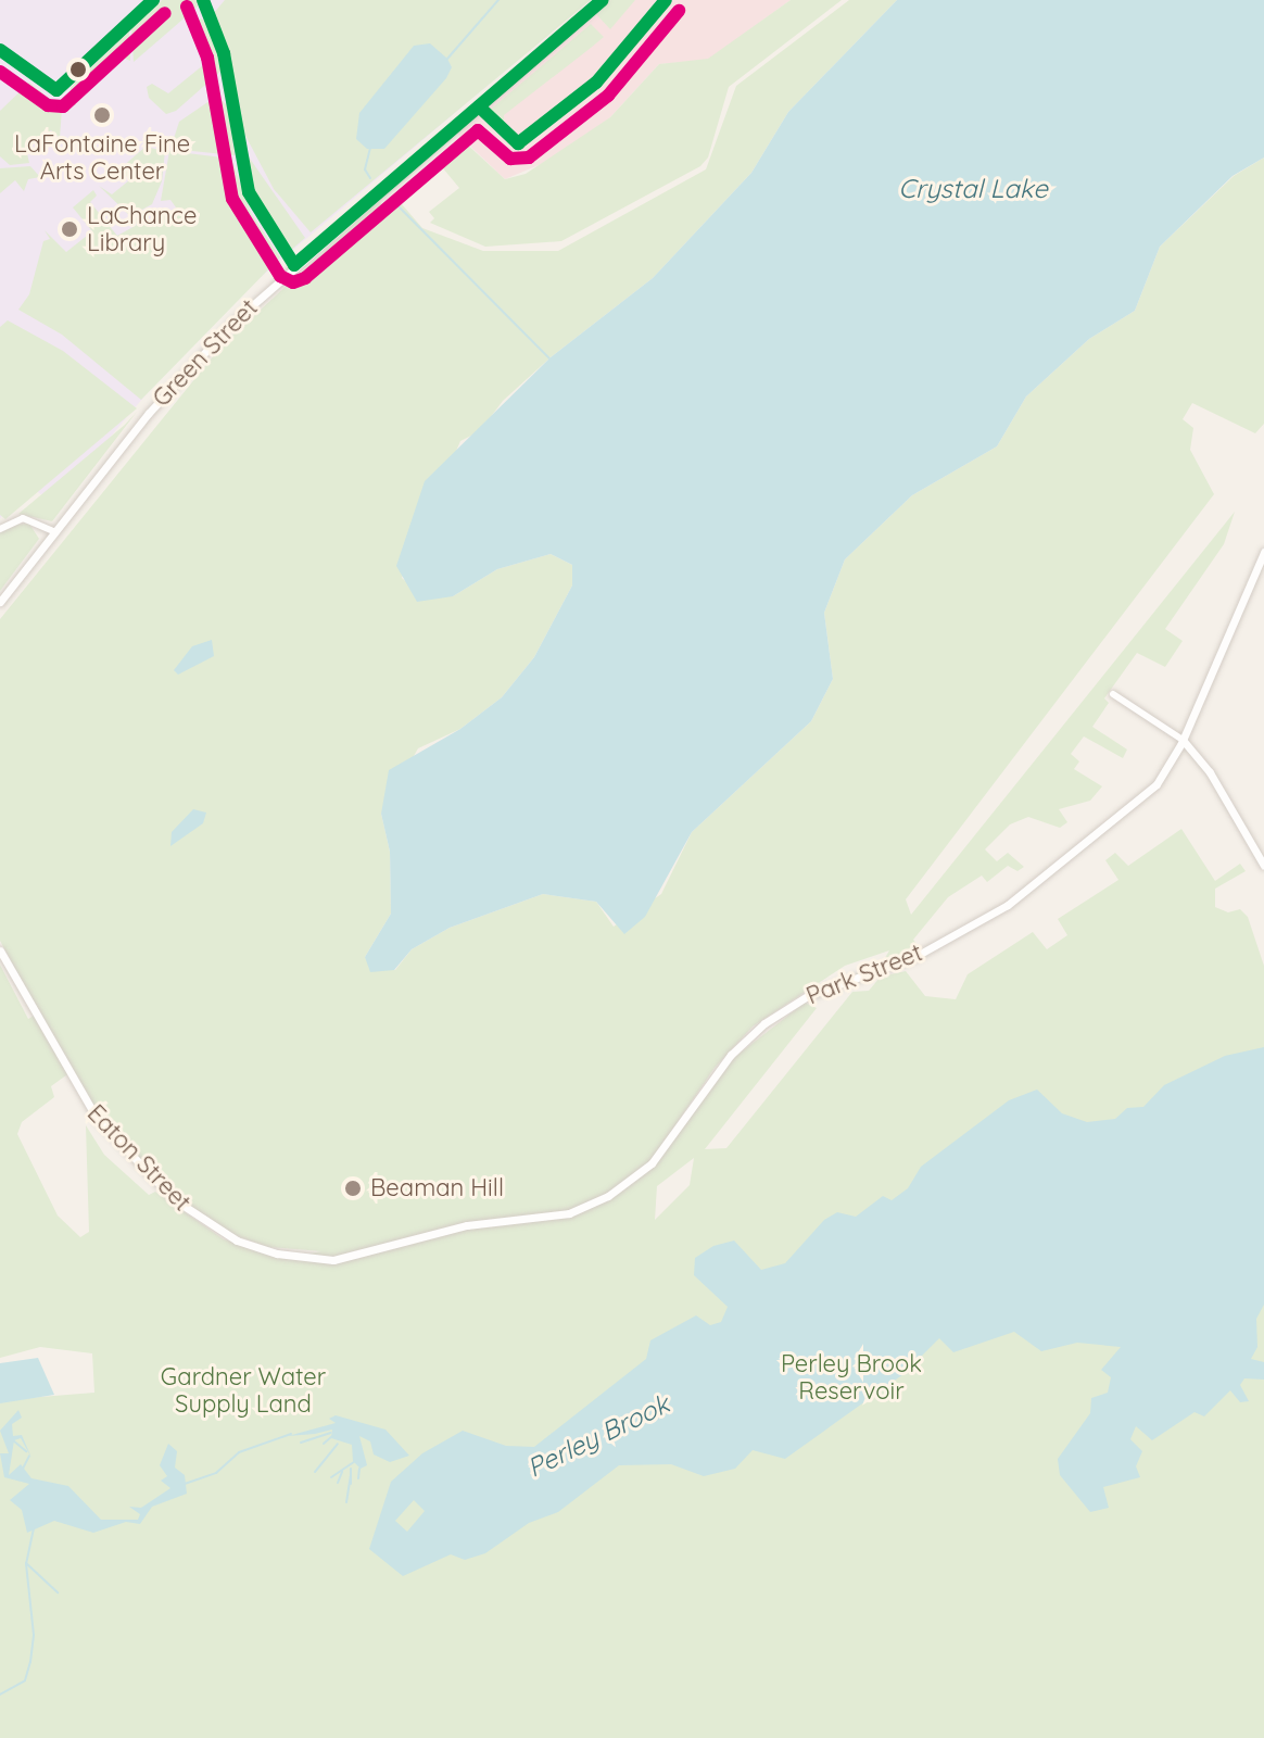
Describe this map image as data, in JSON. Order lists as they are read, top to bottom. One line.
{"streets":{"street":["Green Street","Park Street","Eaton Street"]},"crossings":[["Park Street","Eaton Street"]],"water":["Crystal Lake","Perley Brook"],"parks":["Perley Brook Reservoir","Gardner Water Supply Land"],"places":["LaFontaine Fine Arts Center","LaChance Library","Beaman Hill"]}
